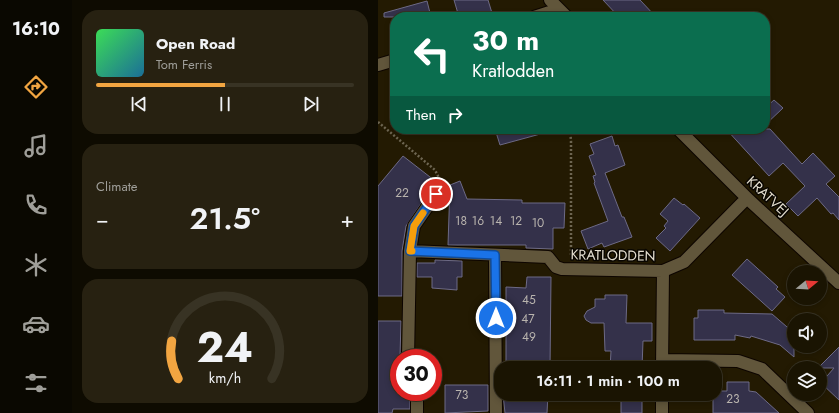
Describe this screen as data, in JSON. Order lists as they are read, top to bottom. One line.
{"streets":{"street":["KRATVEJ","KRATLODDEN"]},"crossings":[["KRATVEJ","KRATLODDEN"]],"house_numbers":["22","18","16","14","12","10","45","47","49","73","23"],"north":"right","page":{"tabs":"16:10","turn":["30 m","Kratlodden"],"song":["Open Road","Tom Ferris"],"then":"Then","tile":"Climate","heat":["−","21.5°","+"],"limit":"30","trip":"16:11 · 1 min · 100 m","gauge":["24","km/h"]}}
